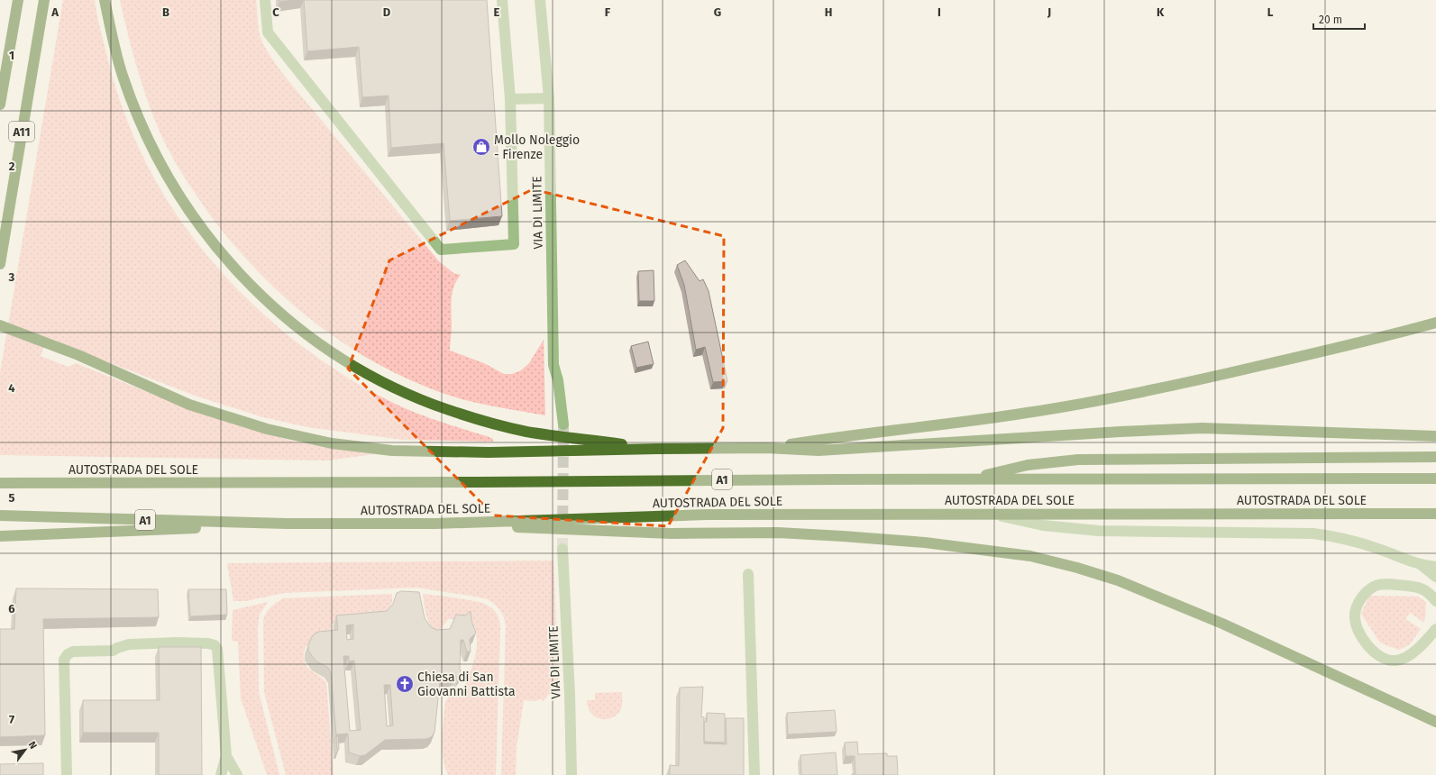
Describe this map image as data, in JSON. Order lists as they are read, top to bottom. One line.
{"streets":{"highway":["A11","AUTOSTRADA DEL SOLE","A1"],"street":["VIA DI LIMITE"]},"places":{"shop":["Mollo Noleggio - Firenze"],"church":["Chiesa di San Giovanni Battista"]},"scale_bar":"20 m","north":"top right","grid":{"columns":["A","B","C","D","E","F","G","H","I","J","K","L"],"rows":["1","2","3","4","5","6","7"]}}
